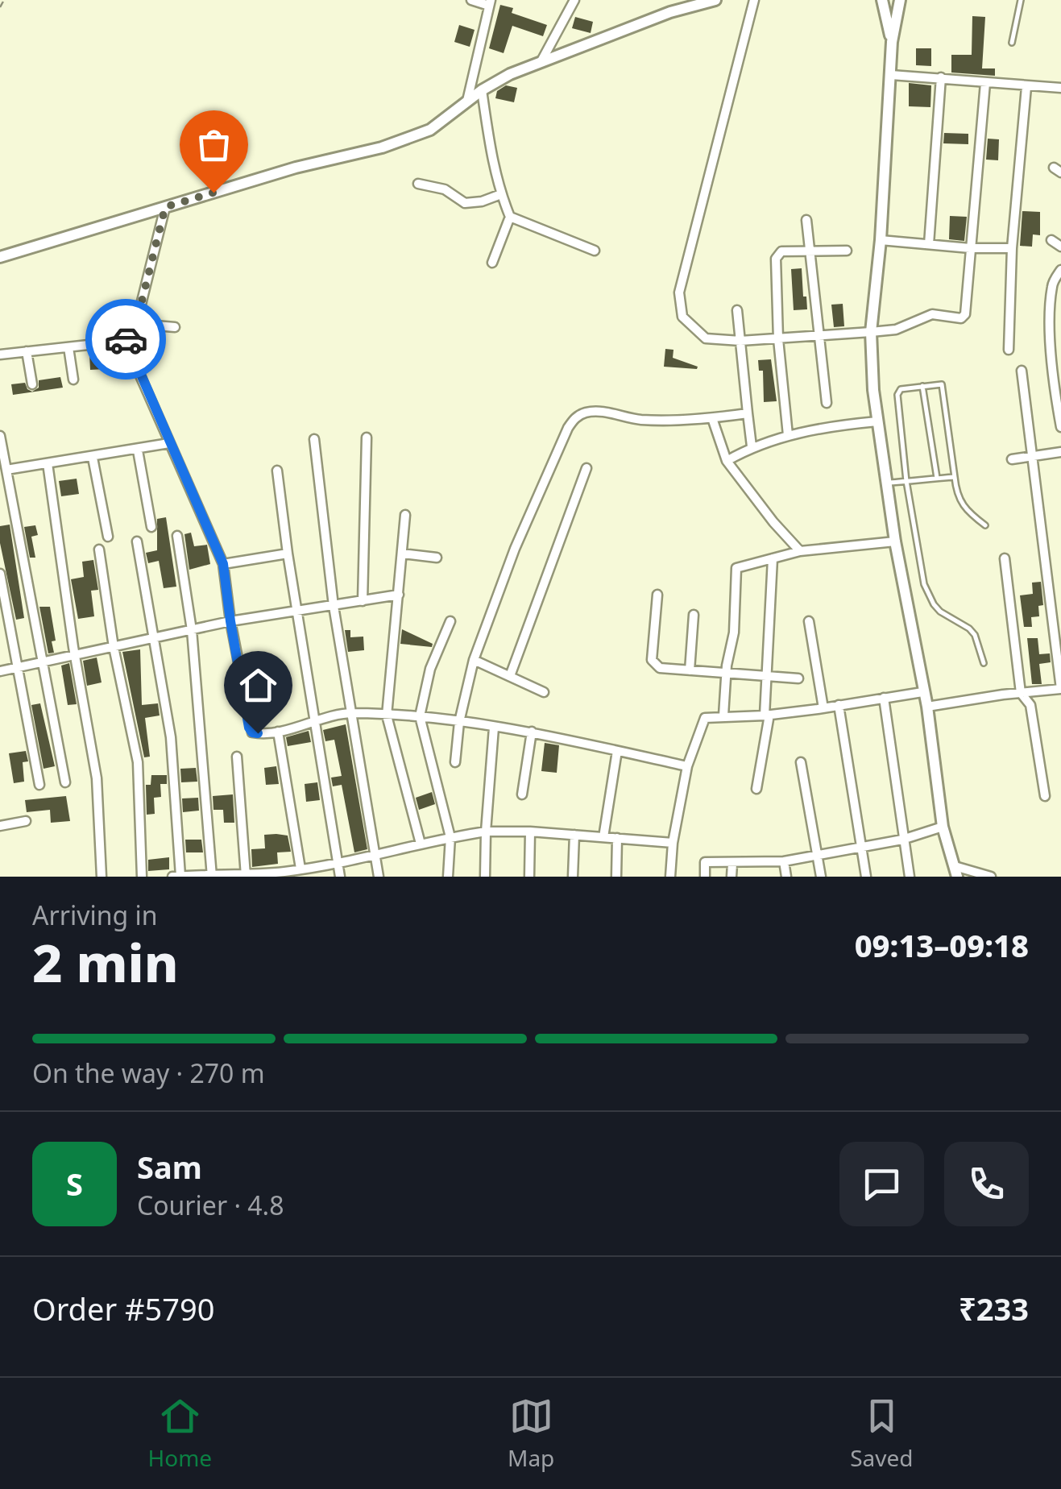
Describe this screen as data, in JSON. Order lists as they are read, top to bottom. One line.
{"page":{"heading":["2 min","Arriving in","09:13–09:18"],"panel":["Sam","Courier · 4.8","Order #5790","₹233"],"bar":"On the way · 270 m","round":"S","tabs":["Home","Map","Saved"]}}
